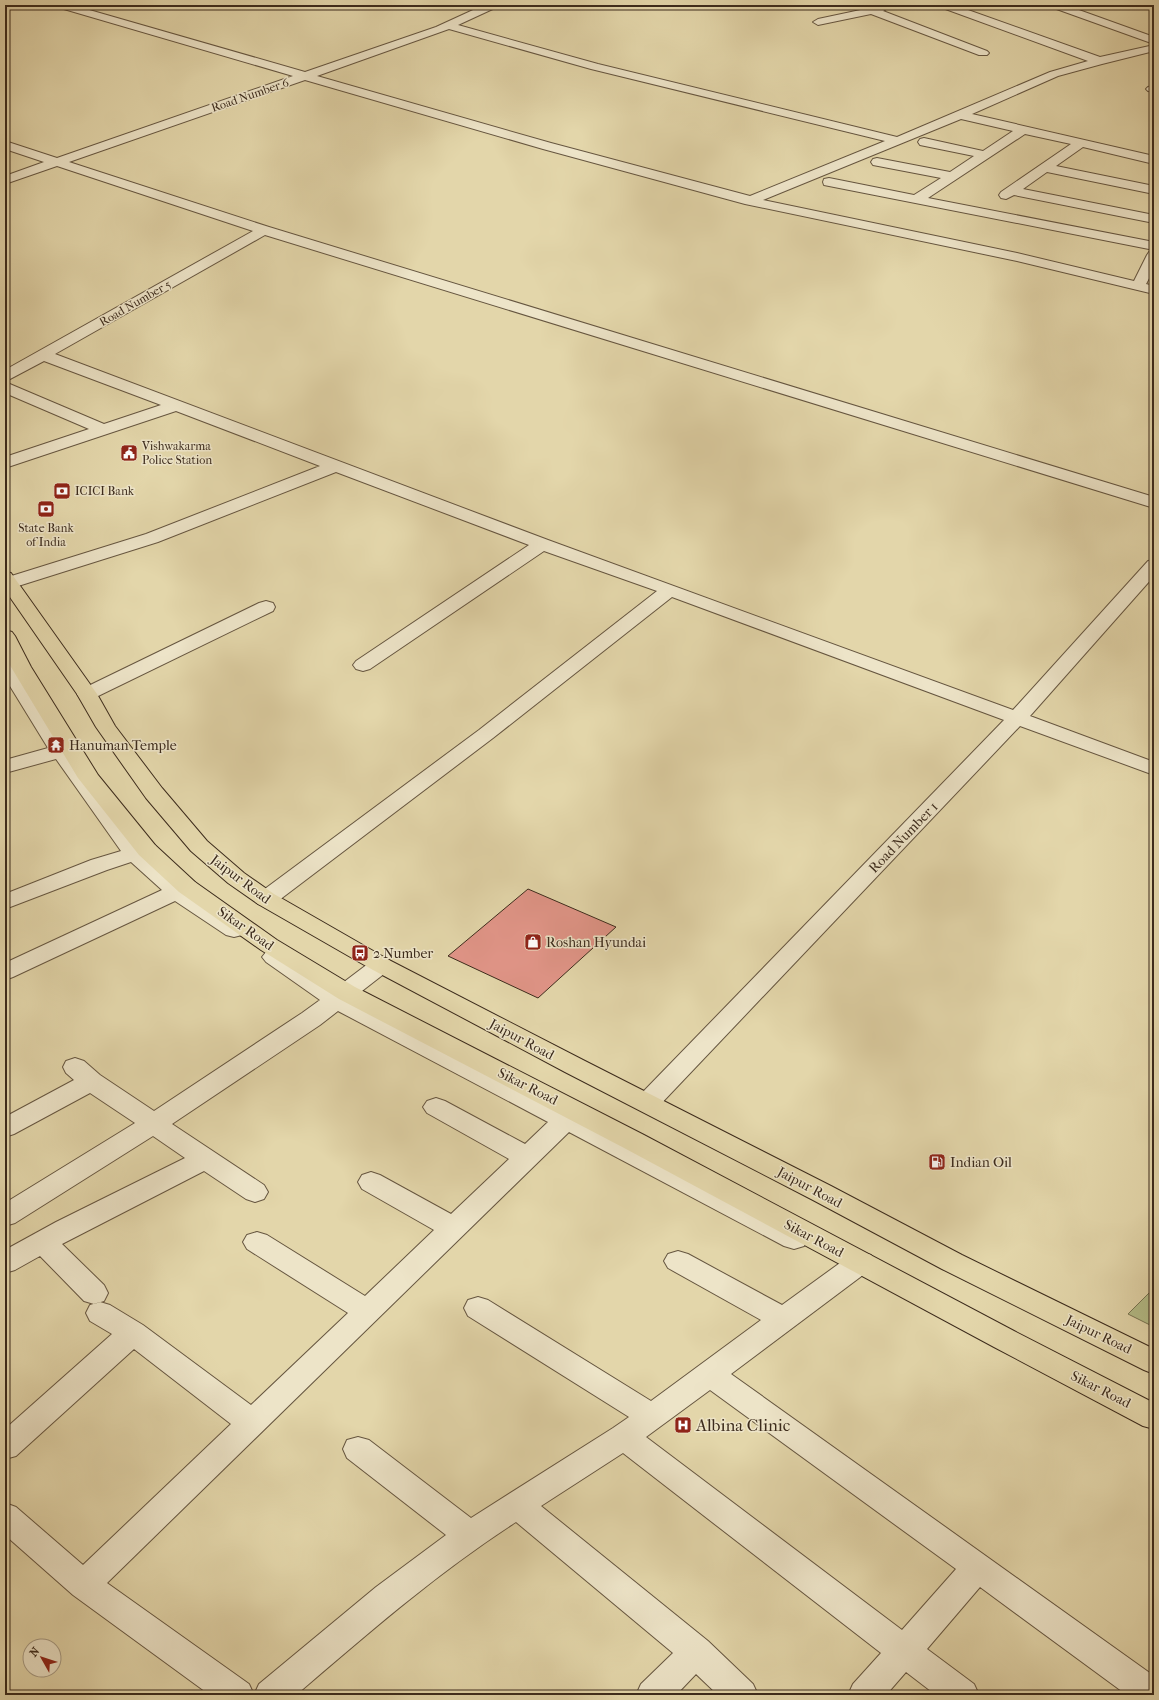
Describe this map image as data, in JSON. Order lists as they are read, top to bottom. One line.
{"streets":{"main road":["Jaipur Road","Sikar Road"],"street":["Road Number 6","Road Number 5","Road Number 1"]},"crossings":[["Road Number 1","Jaipur Road"]],"places":{"public building":["Vishwakarma Police Station"],"bank":["ICICI Bank","State Bank of India"],"temple":["Hanuman Temple"],"shop":["Roshan Hyundai"],"bus stop":["2 Number"],"fuel station":["Indian Oil"],"hospital":["Albina Clinic"]},"north":"top left"}
